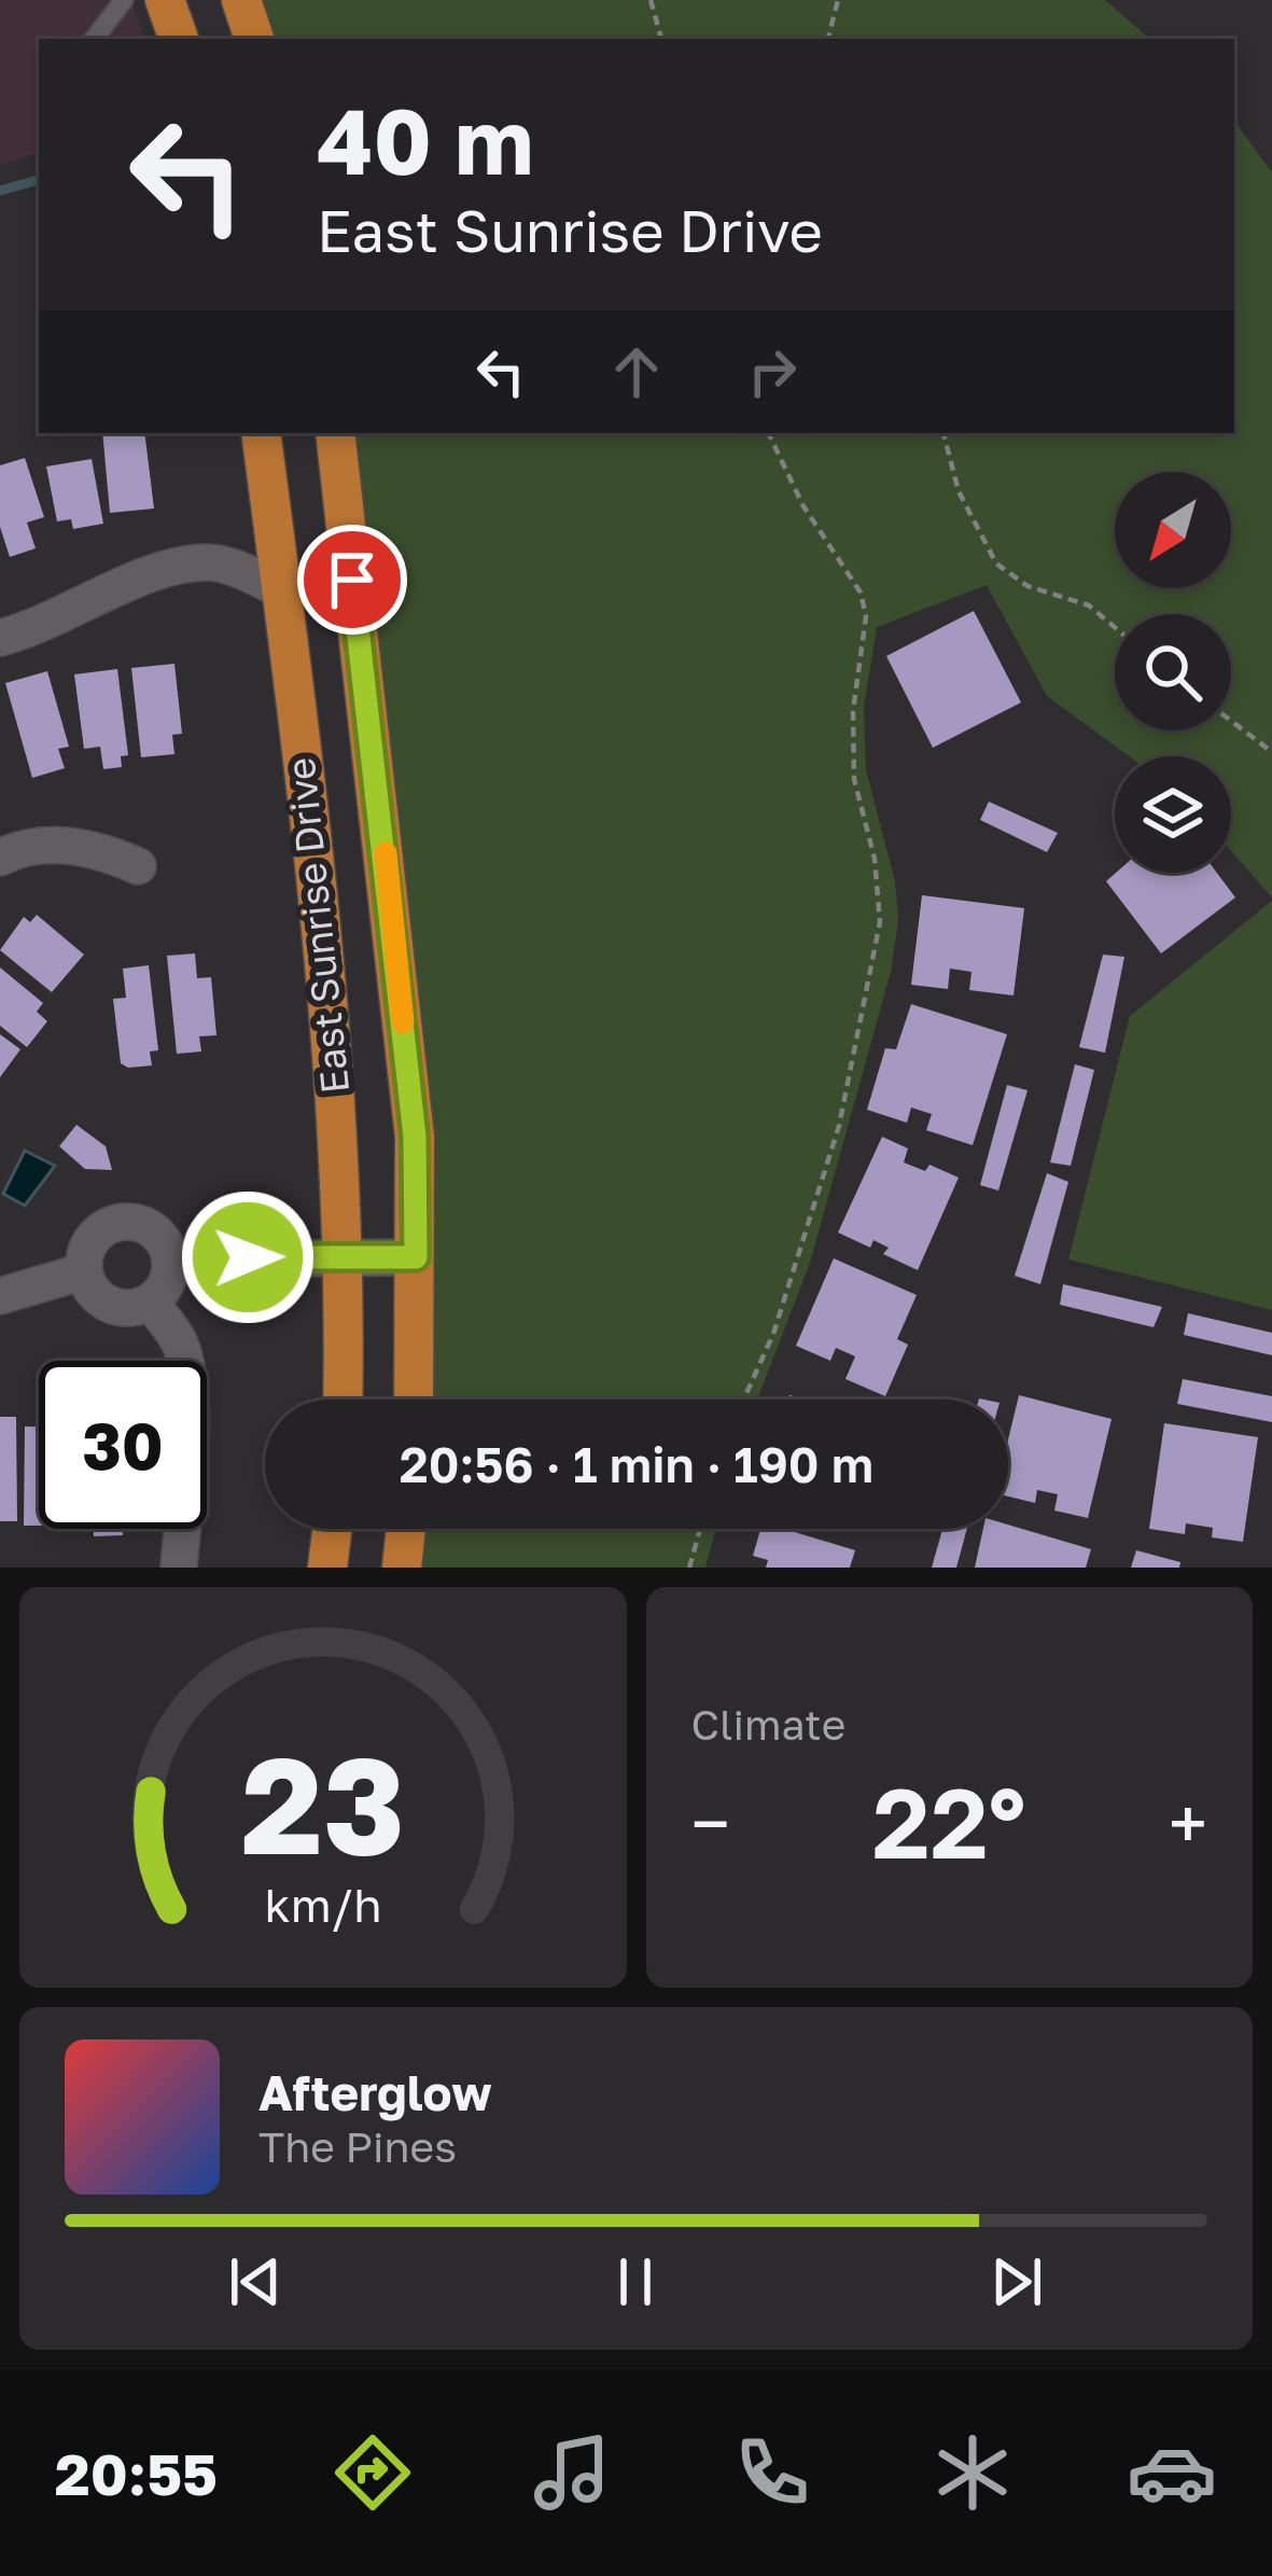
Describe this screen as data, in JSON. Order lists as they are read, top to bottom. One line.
{"streets":{"main road":["East Sunrise Drive"]},"north":"bottom left","page":{"turn":["40 m","East Sunrise Drive"],"limit":"30","trip":"20:56 · 1 min · 190 m","tile":"Climate","heat":["−","22°","+"],"song":["Afterglow","The Pines"],"tabs":"20:55","gauge":["23","km/h"]}}
